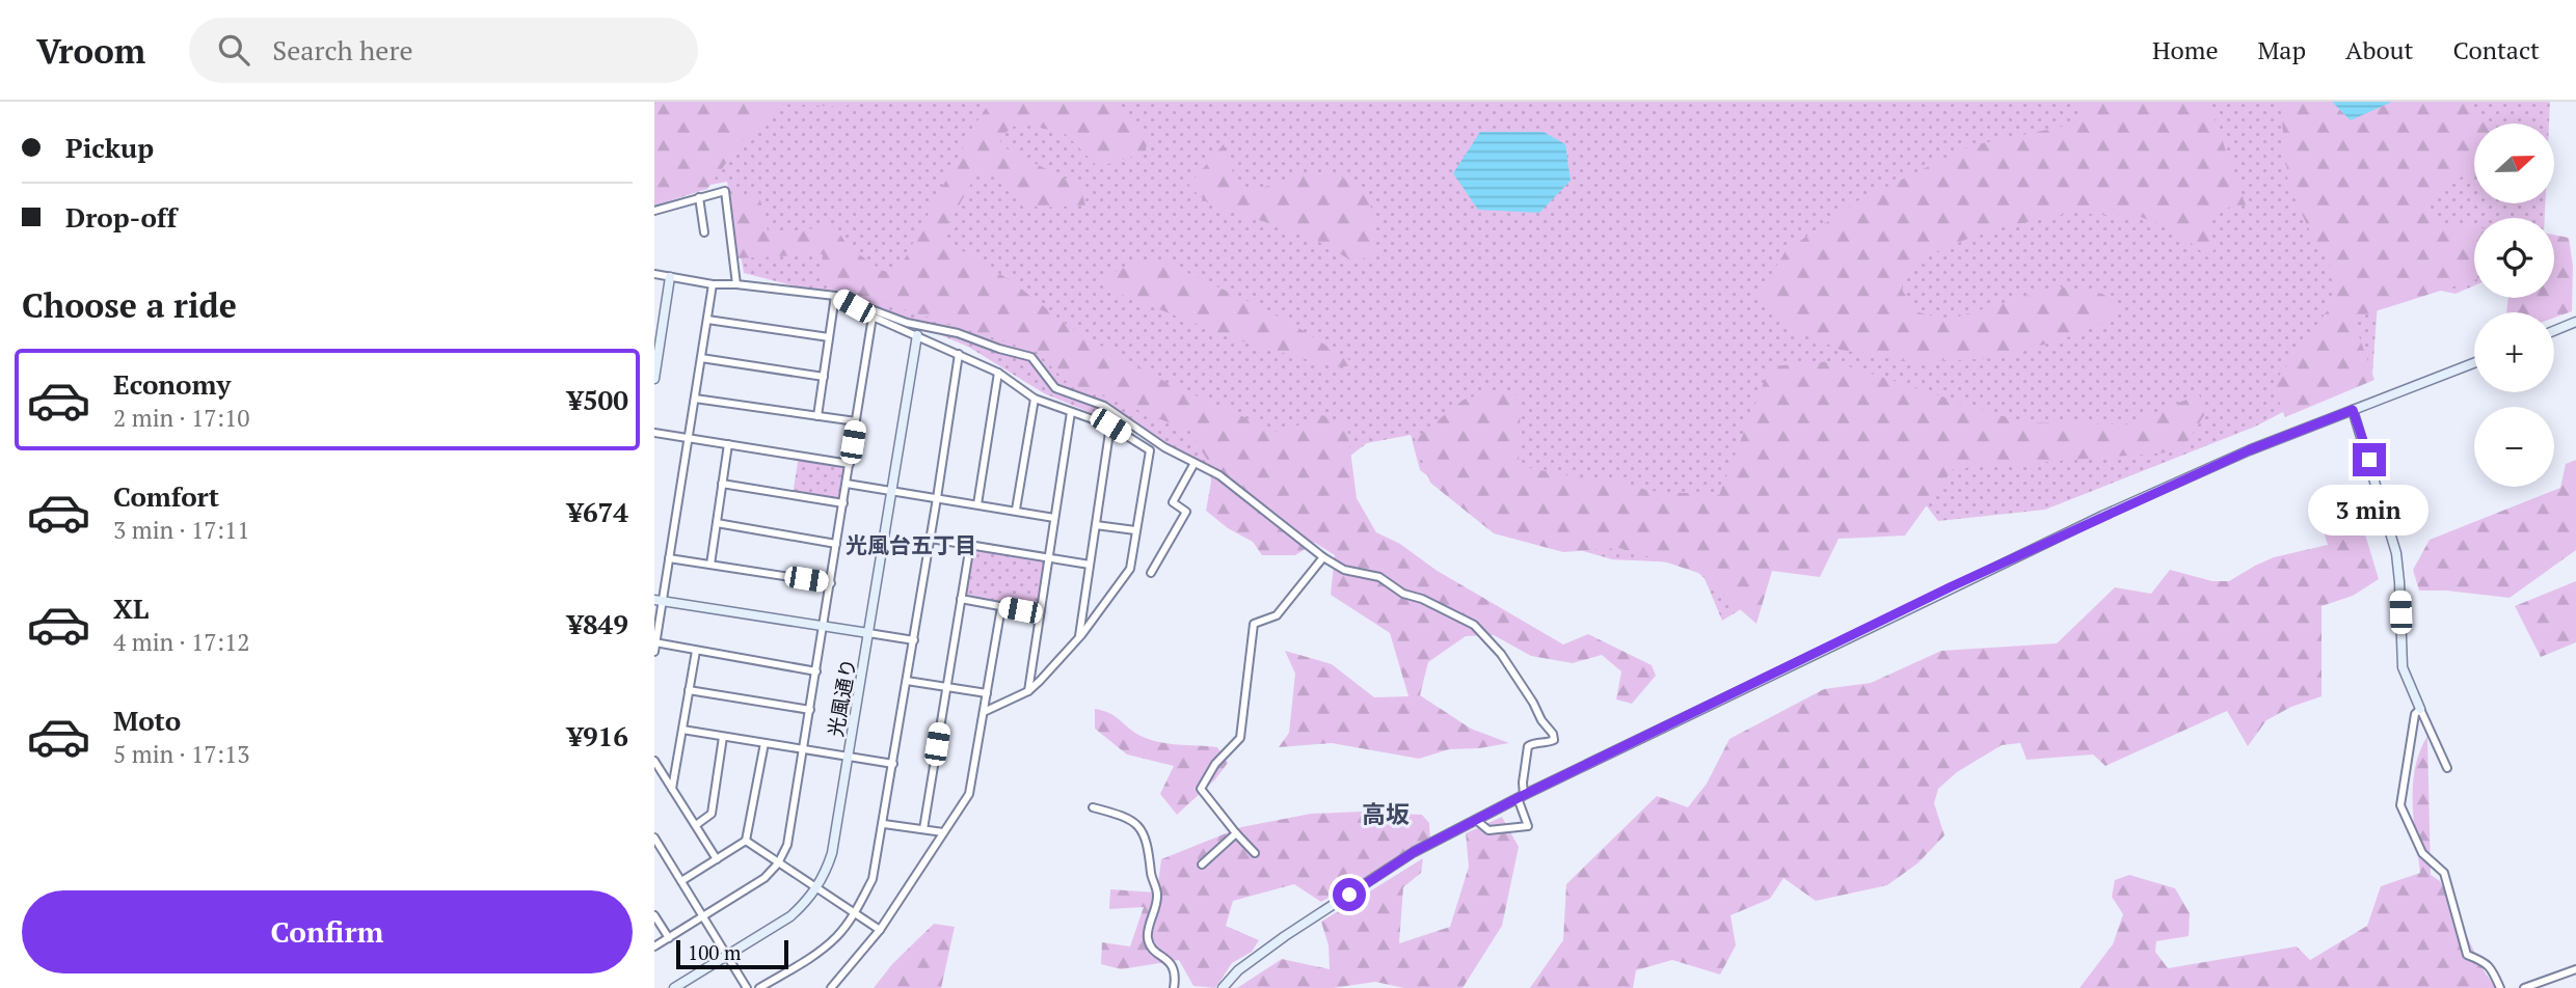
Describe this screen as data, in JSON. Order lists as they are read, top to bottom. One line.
{"streets":{"street":["光風通り"]},"districts":["光風台五丁目","高坂"],"scale_bar":"100 m","north":"right","page":{"header":"Vroom","search":"Search here","nav":["Home","Map","About","Contact"],"banner":["Pickup","Drop-off"],"map_buttons":["+","−"],"heading":"Choose a ride","list":[{"name":"Economy","note":"2 min · 17:10","value":"¥500"},{"name":"Comfort","note":"3 min · 17:11","value":"¥674"},{"name":"XL","note":"4 min · 17:12","value":"¥849"},{"name":"Moto","note":"5 min · 17:13","value":"¥916"}],"bubble":"3 min","buttons":"Confirm","scale":"100 m"}}
